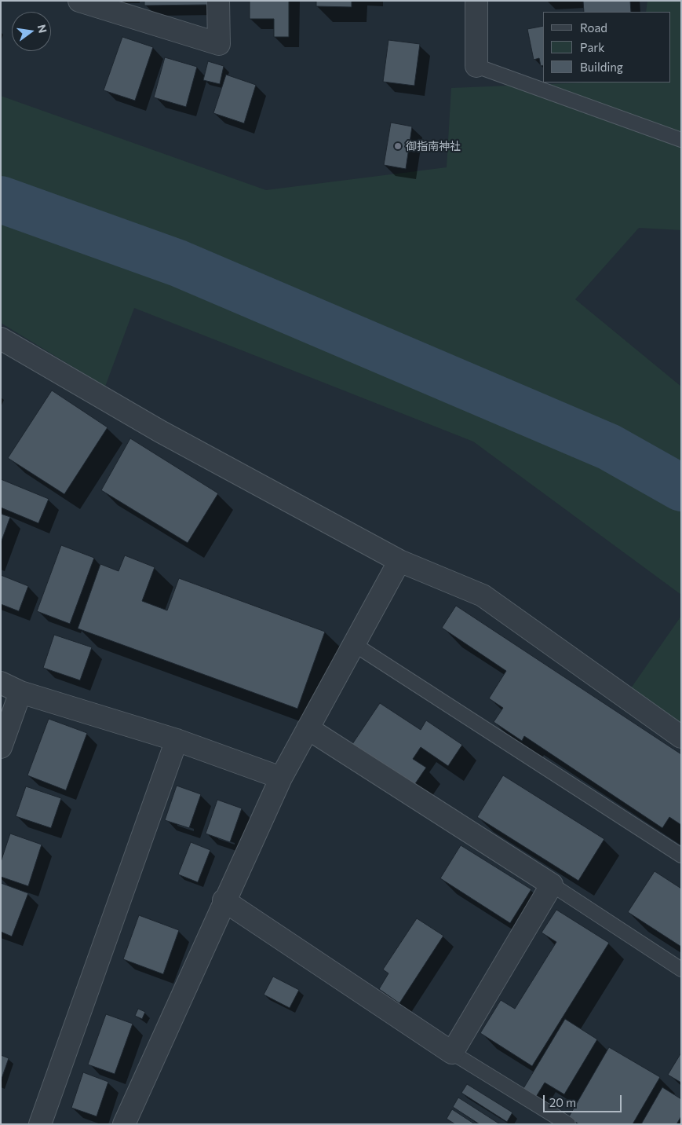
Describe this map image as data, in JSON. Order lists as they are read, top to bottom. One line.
{"places":["御指南神社"],"legend":["Road","Park","Building"],"scale_bar":"20 m","north":"right"}
